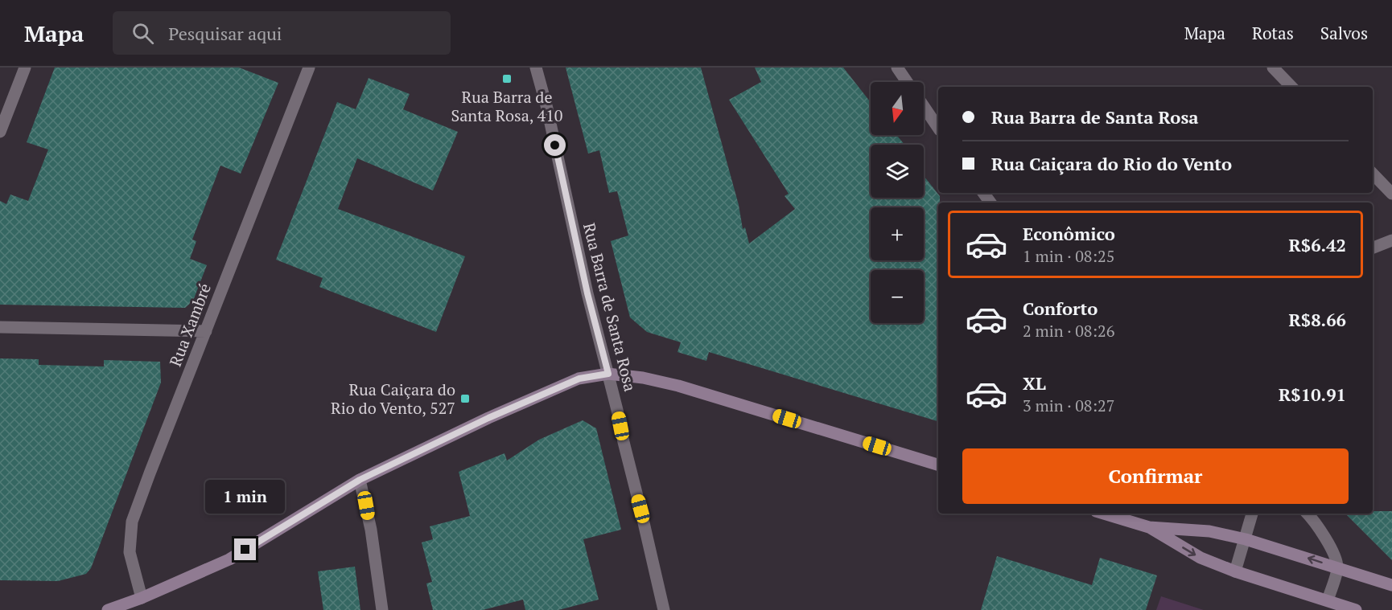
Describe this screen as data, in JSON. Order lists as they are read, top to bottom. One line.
{"streets":{"street":["Rua Barra de Santa Rosa","Rua Xambré"]},"places":{"transit":["Rua Barra de Santa Rosa, 410","Rua Caiçara do Rio do Vento, 527"]},"north":"bottom","page":{"header":"Mapa","search":"Pesquisar aqui","nav":["Mapa","Rotas","Salvos"],"map_buttons":["+","−"],"banner":["Rua Barra de Santa Rosa","Rua Caiçara do Rio do Vento"],"list":[{"name":"Econômico","note":"1 min · 08:25","value":"R$6.42"},{"name":"Conforto","note":"2 min · 08:26","value":"R$8.66"},{"name":"XL","note":"3 min · 08:27","value":"R$10.91"}],"buttons":"Confirmar","bubble":"1 min"}}
